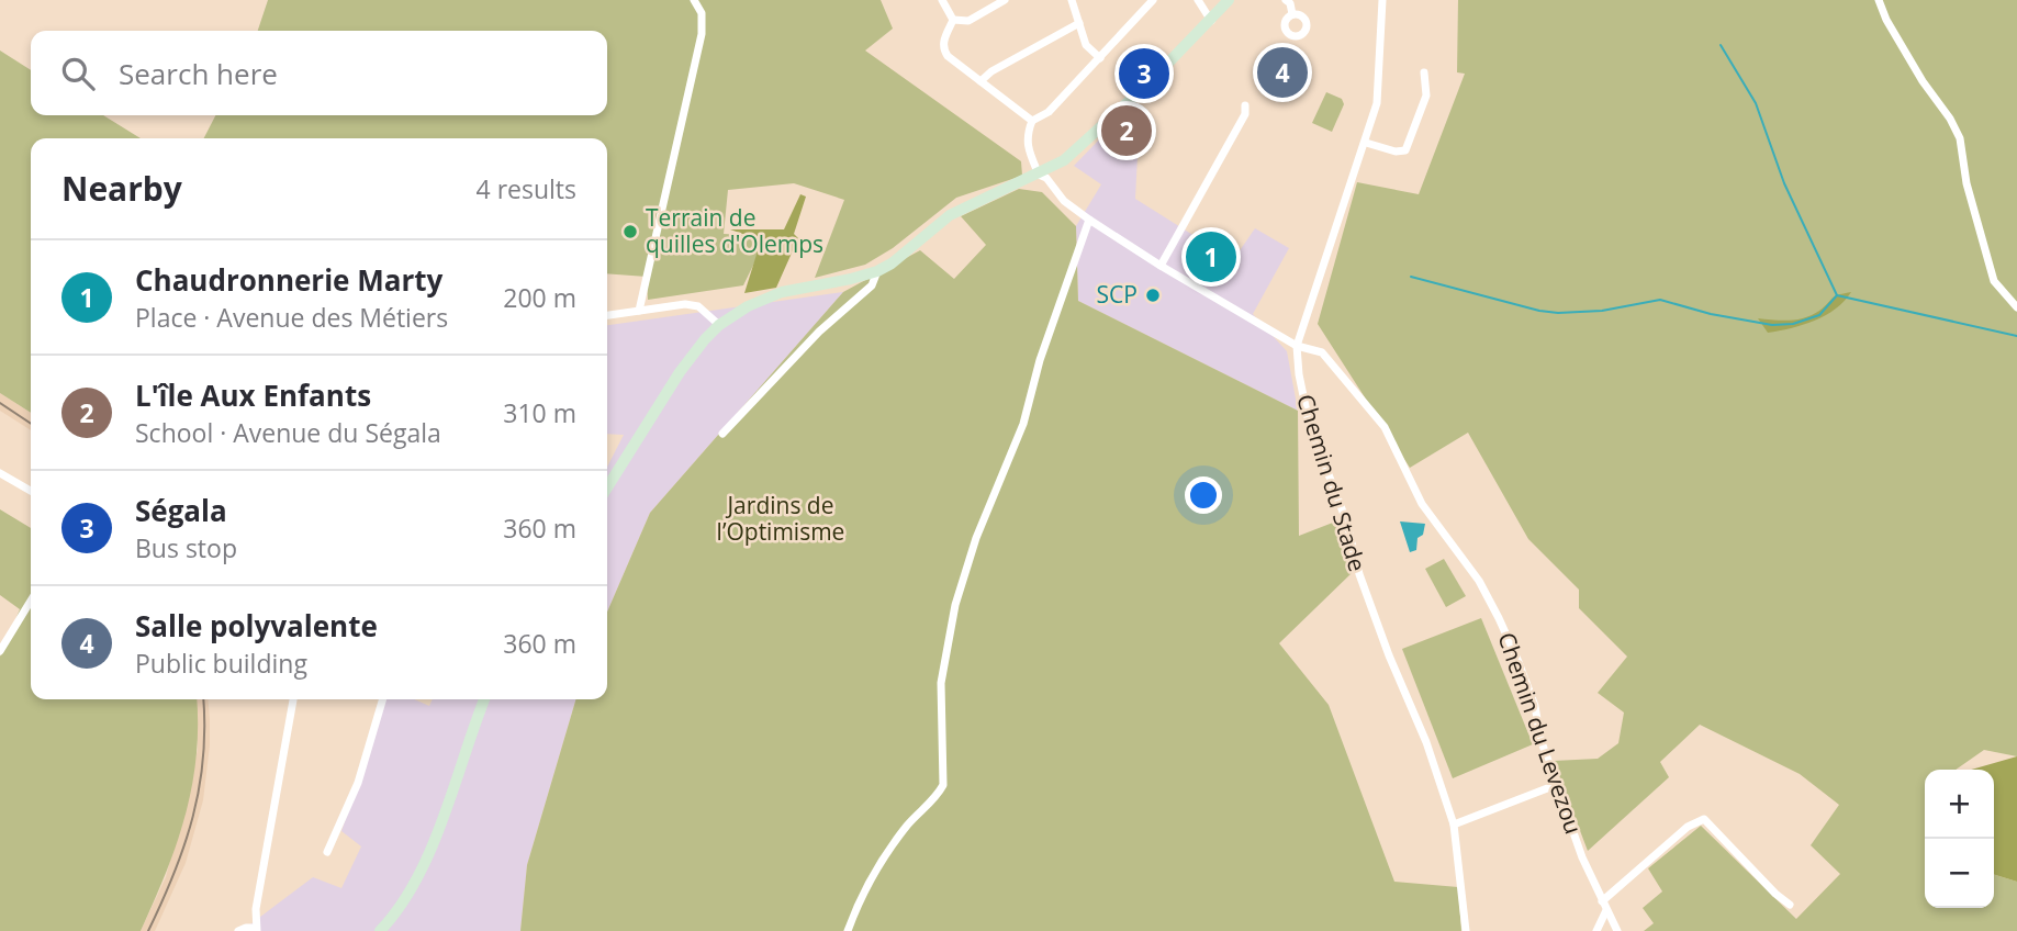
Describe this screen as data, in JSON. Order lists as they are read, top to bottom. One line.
{"streets":{"street":["Chemin du Stade","Chemin du Levezou"]},"crossings":[["Chemin du Stade","Chemin du Levezou"]],"parks":["Jardins de l’Optimisme"],"places":["Terrain de quilles d'Olemps","SCP"],"page":{"search":"Search here","pins":["4","3","2","1"],"heading":["Nearby","4 results"],"list":[{"mark":"1","name":"Chaudronnerie Marty","note":"Place · Avenue des Métiers","value":"200 m"},{"mark":"2","name":"L'île Aux Enfants","note":"School · Avenue du Ségala","value":"310 m"},{"mark":"3","name":"Ségala","note":"Bus stop","value":"360 m"},{"mark":"4","name":"Salle polyvalente","note":"Public building","value":"360 m"}],"map_buttons":["+","−"]}}
